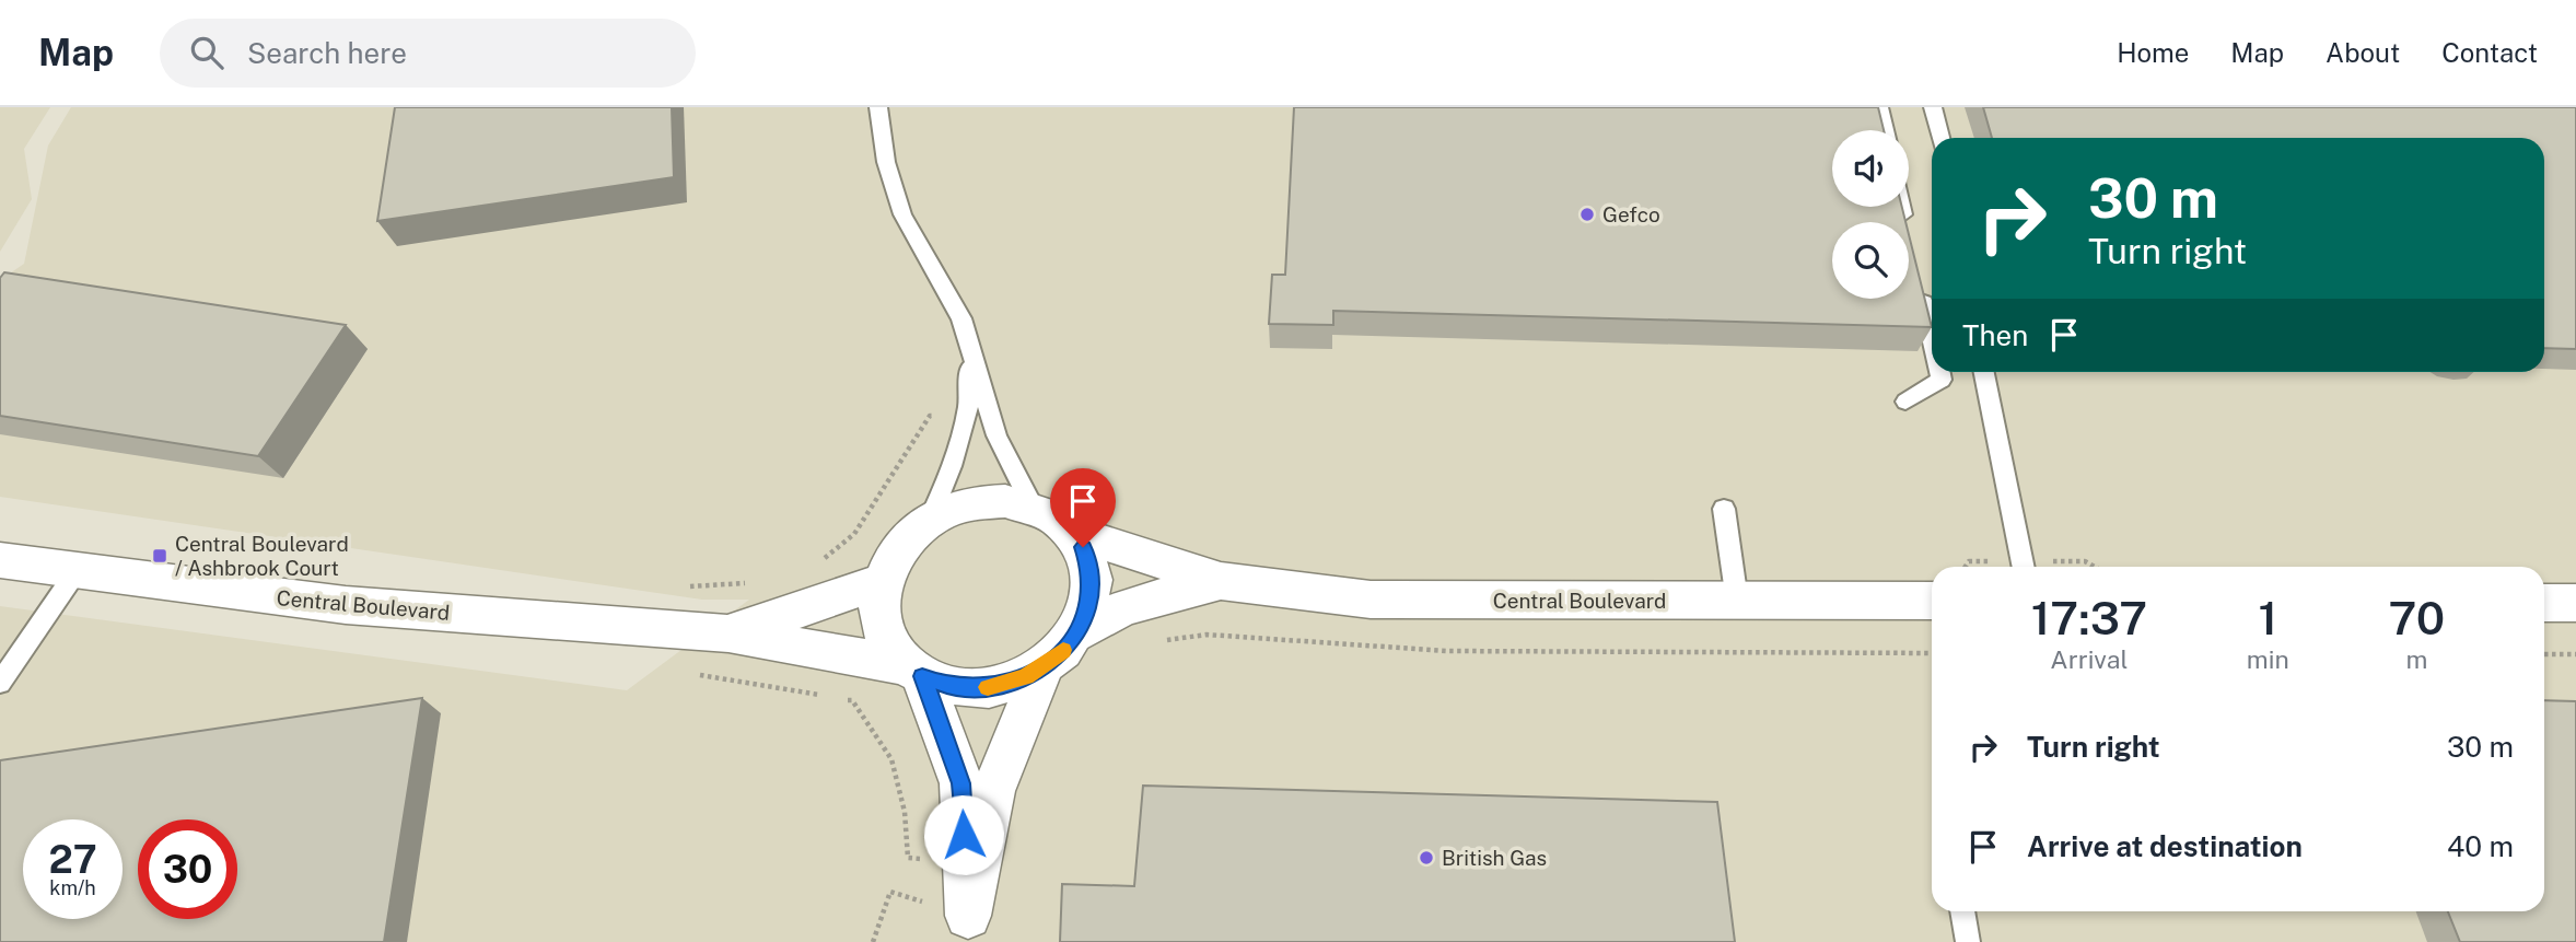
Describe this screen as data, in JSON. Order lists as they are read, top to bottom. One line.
{"streets":{"street":["Central Boulevard"]},"places":{"other":["Gefco","British Gas"],"transit":["Central Boulevard / Ashbrook Court"]},"page":{"header":"Map","search":"Search here","nav":["Home","Map","About","Contact"],"turn":["30 m","Turn right"],"then":"Then","eta":["17:37","Arrival","1","min","70","m"],"list":[{"name":"Turn right","value":"30 m"},{"name":"Arrive at destination","value":"40 m"}],"speed":"27 km/h","limit":"30"}}
